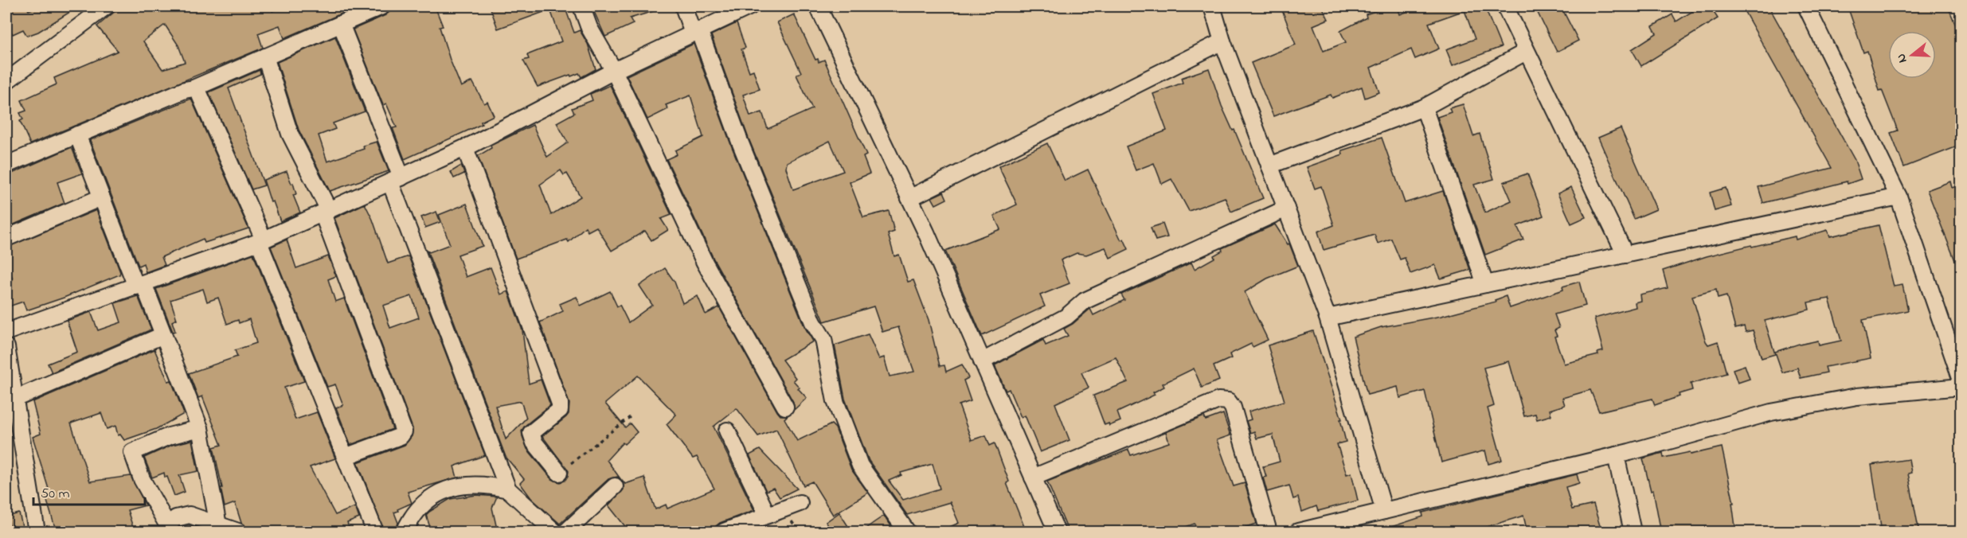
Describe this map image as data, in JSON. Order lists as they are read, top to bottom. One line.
{"scale_bar":"50 m","north":"left"}
